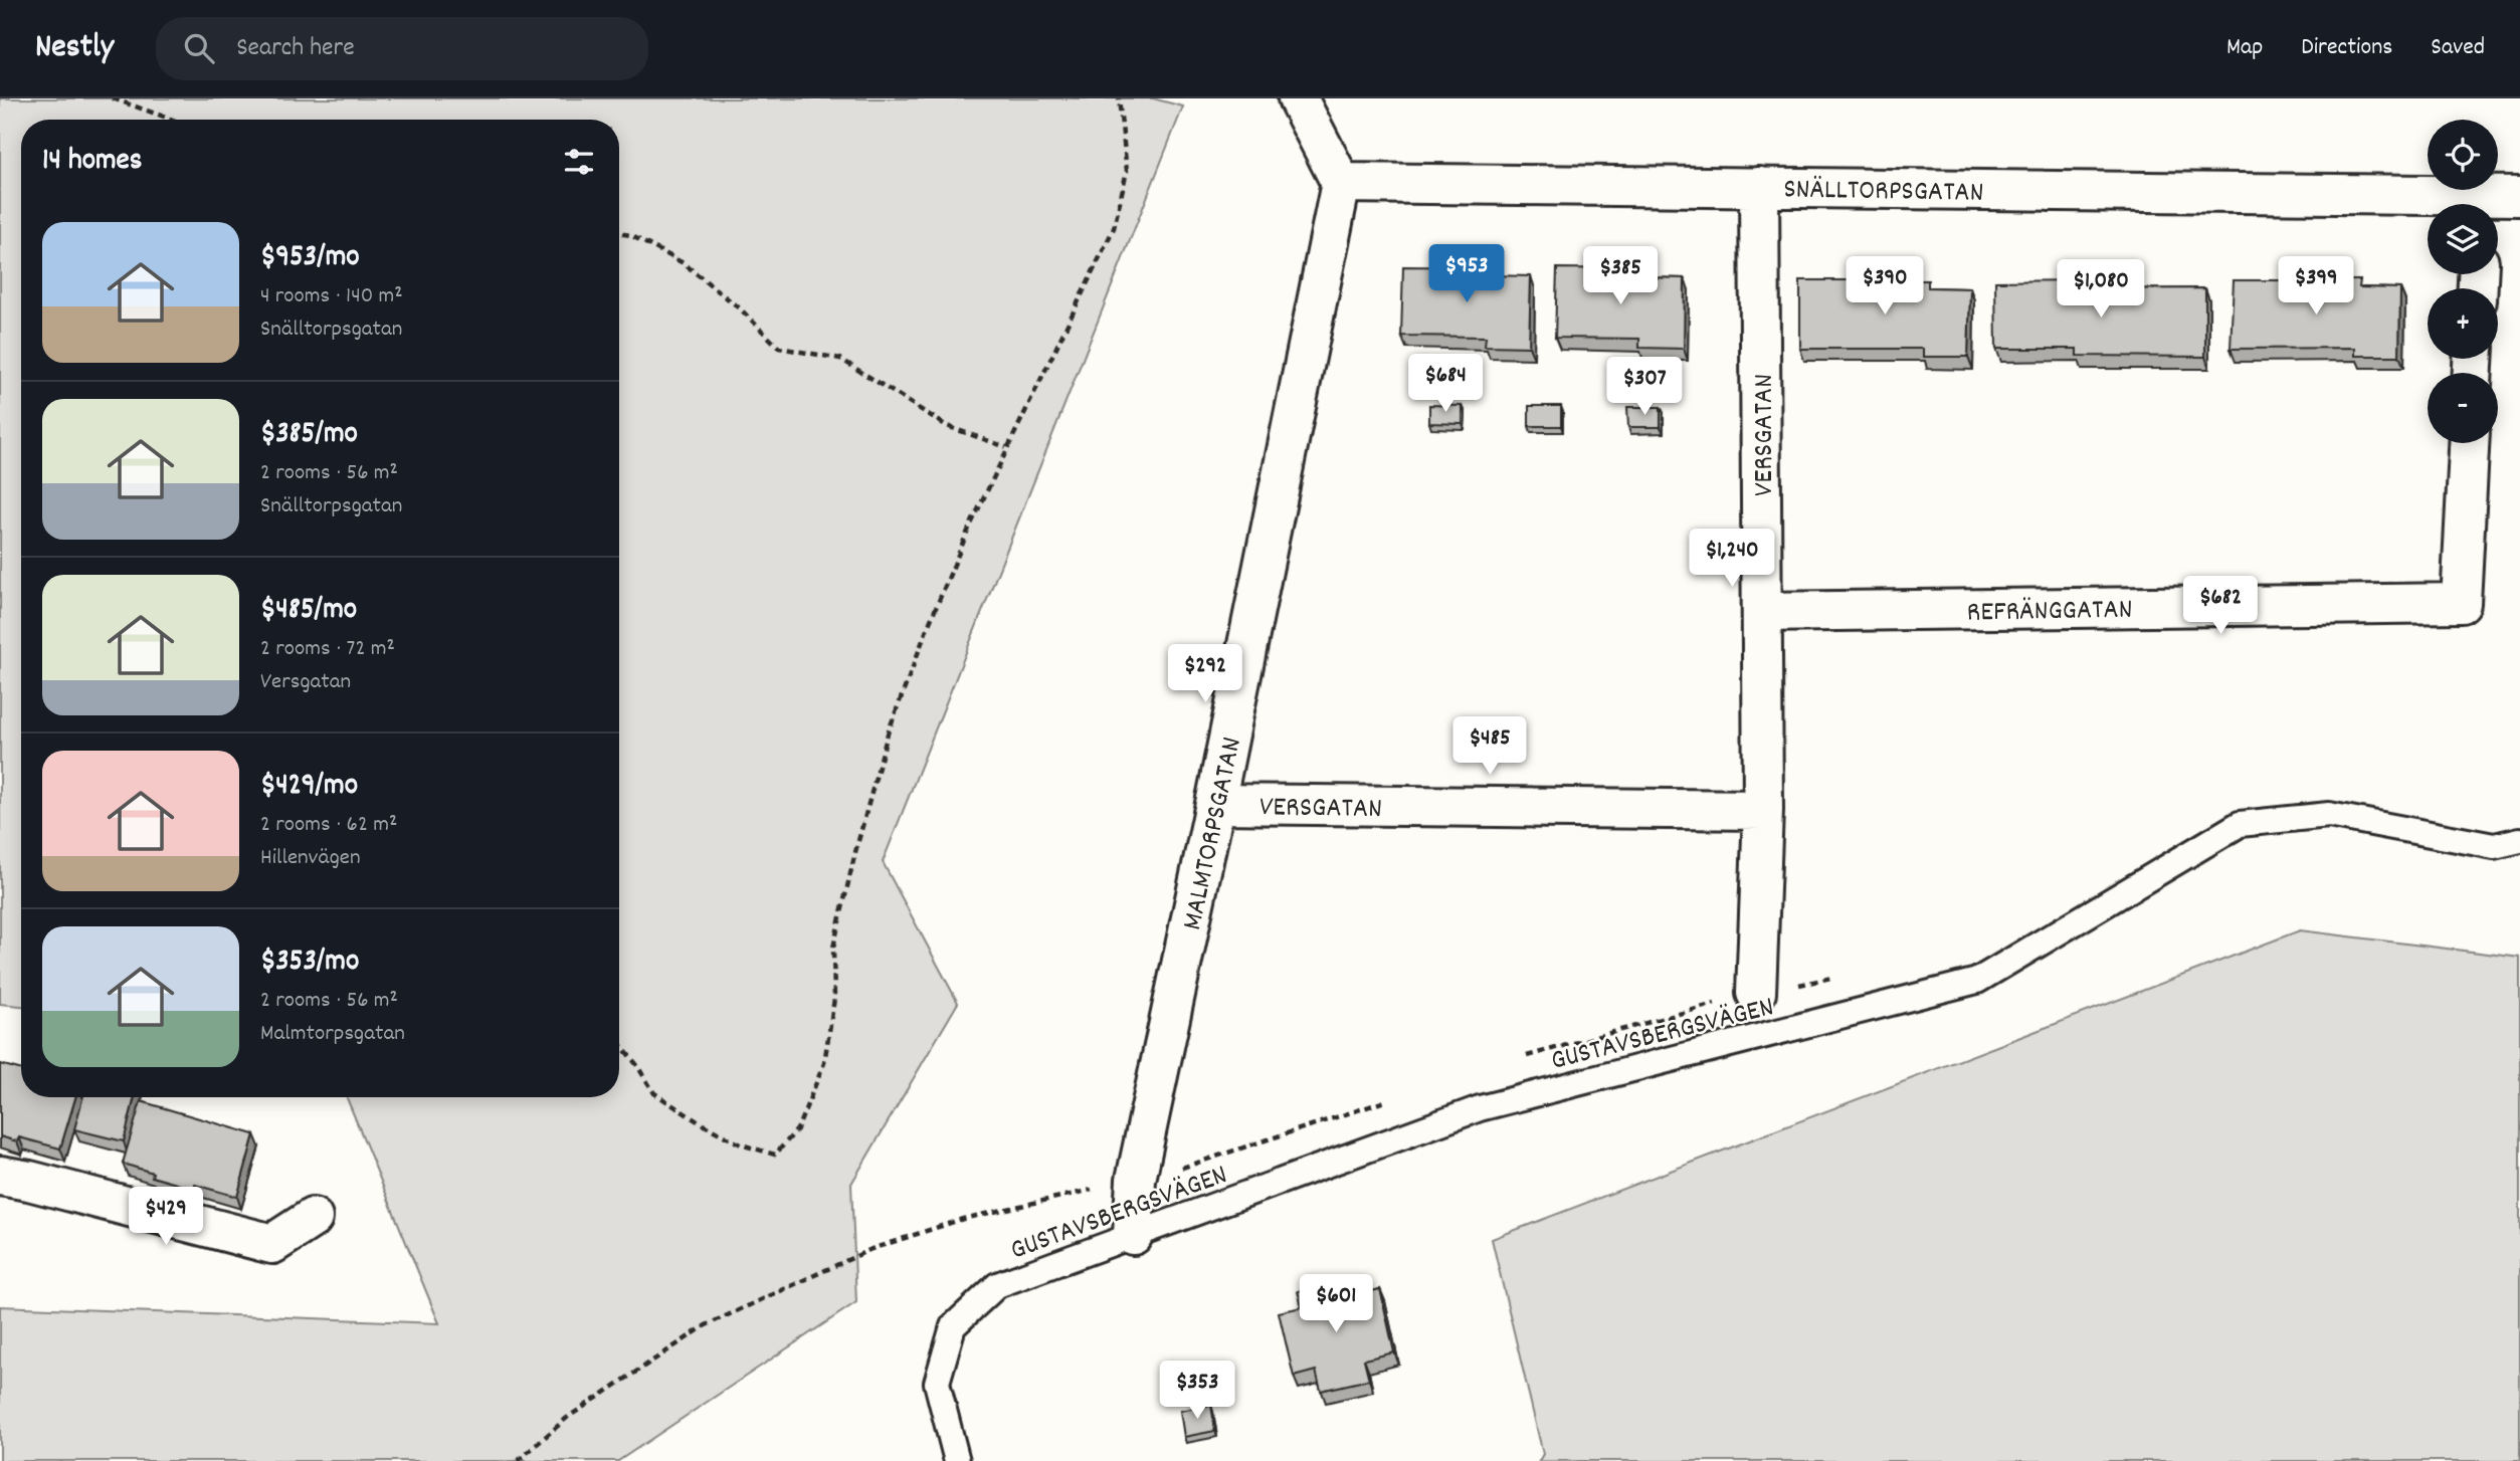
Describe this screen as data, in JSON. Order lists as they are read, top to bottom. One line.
{"streets":{"street":["SNÄLLTORPSGATAN","VERSGATAN","REFRÄNGGATAN","MALMTORPSGATAN"],"lane":["GUSTAVSBERGSVÄGEN"]},"crossings":[["SNÄLLTORPSGATAN","VERSGATAN"],["SNÄLLTORPSGATAN","MALMTORPSGATAN"],["VERSGATAN","REFRÄNGGATAN"],["VERSGATAN","MALMTORPSGATAN"],["MALMTORPSGATAN","GUSTAVSBERGSVÄGEN"]],"page":{"header":"Nestly","search":"Search here","nav":["Map","Directions","Saved"],"map_buttons":["+","−"],"heading":"14 homes","list":[{"name":"$953/mo","note":"4 rooms · 140 m² · Snälltorpsgatan"},{"name":"$385/mo","note":"2 rooms · 56 m² · Snälltorpsgatan"},{"name":"$485/mo","note":"2 rooms · 72 m² · Versgatan"},{"name":"$429/mo","note":"2 rooms · 62 m² · Hillenvägen"},{"name":"$353/mo","note":"2 rooms · 56 m² · Malmtorpsgatan"}],"price":["$953","$385","$390","$399","$1,080","$684","$307","$1,240","$682","$292","$485","$429","$601","$353"]}}
